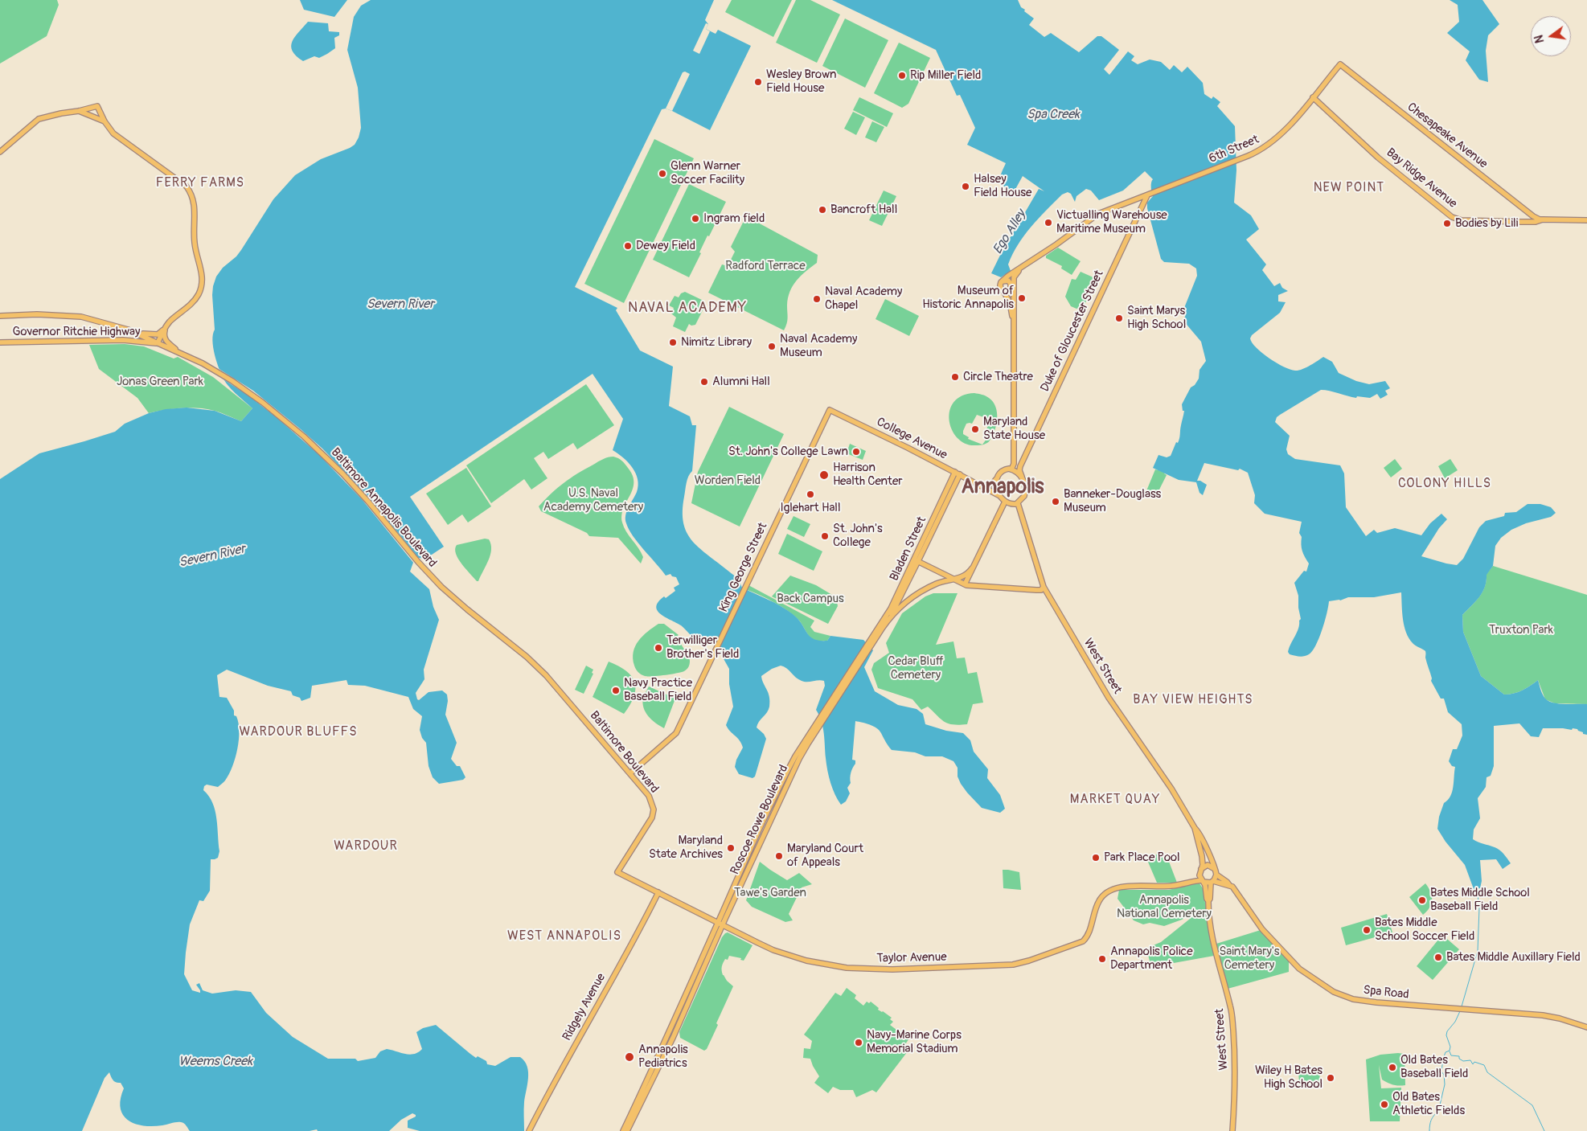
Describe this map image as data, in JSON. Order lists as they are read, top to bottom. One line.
{"streets":{"main road":["Chesapeake Avenue","6th Street","Bay Ridge Avenue","Duke of Gloucester Street","Governor Ritchie Highway","College Avenue","Baltimore Annapolis Boulevard","Bladen Street","King George Street","West Street","Baltimore Boulevard","Roscoe Rowe Boulevard","Taylor Avenue","Spa Road","Ridgely Avenue"]},"crossings":[["Chesapeake Avenue","6th Street"],["Chesapeake Avenue","Bay Ridge Avenue"],["6th Street","Bay Ridge Avenue"],["6th Street","Duke of Gloucester Street"],["Duke of Gloucester Street","College Avenue"],["Duke of Gloucester Street","West Street"],["Governor Ritchie Highway","Baltimore Annapolis Boulevard"],["College Avenue","Bladen Street"],["College Avenue","King George Street"],["College Avenue","West Street"],["Baltimore Annapolis Boulevard","Baltimore Boulevard"],["Bladen Street","Roscoe Rowe Boulevard"],["King George Street","Baltimore Boulevard"],["West Street","Taylor Avenue"],["West Street","Spa Road"],["Baltimore Boulevard","Taylor Avenue"],["Roscoe Rowe Boulevard","Taylor Avenue"],["Taylor Avenue","Spa Road"],["Taylor Avenue","Ridgely Avenue"]],"districts":["FERRY FARMS","NEW POINT","NAVAL ACADEMY","COLONY HILLS","Annapolis","BAY VIEW HEIGHTS","WARDOUR BLUFFS","MARKET QUAY","WARDOUR","WEST ANNAPOLIS"],"water":["Spa Creek","Ego Alley","Severn River","Weems Creek"],"parks":["Radford Terrace","Jonas Green Park","Worden Field","U.S. Naval Academy Cemetery","Back Campus","Truxton Park","Cedar Bluff Cemetery","Tawe's Garden","Annapolis National Cemetery","Saint Mary's Cemetery"],"places":["Rip Miller Field","Wesley Brown Field House","Glenn Warner Soccer Facility","Halsey Field House","Bancroft Hall","Ingram field","Victualling Warehouse Maritime Museum","Bodies by Lili","Dewey Field","Museum of Historic Annapolis","Naval Academy Chapel","Saint Marys High School","Nimitz Library","Naval Academy Museum","Circle Theatre","Alumni Hall","Maryland State House","St. John's College Lawn","Harrison Health Center","Iglehart Hall","Banneker-Douglass Museum","St. John's College","Terwilliger Brother's Field","Navy Practice Baseball Field","Maryland State Archives","Maryland Court of Appeals","Park Place Pool","Bates Middle School Baseball Field","Bates Middle School Soccer Field","Bates Middle Auxillary Field","Annapolis Police Department","Navy-Marine Corps Memorial Stadium","Annapolis Pediatrics","Old Bates Baseball Field","Wiley H Bates High School","Old Bates Athletic Fields"],"north":"left"}
